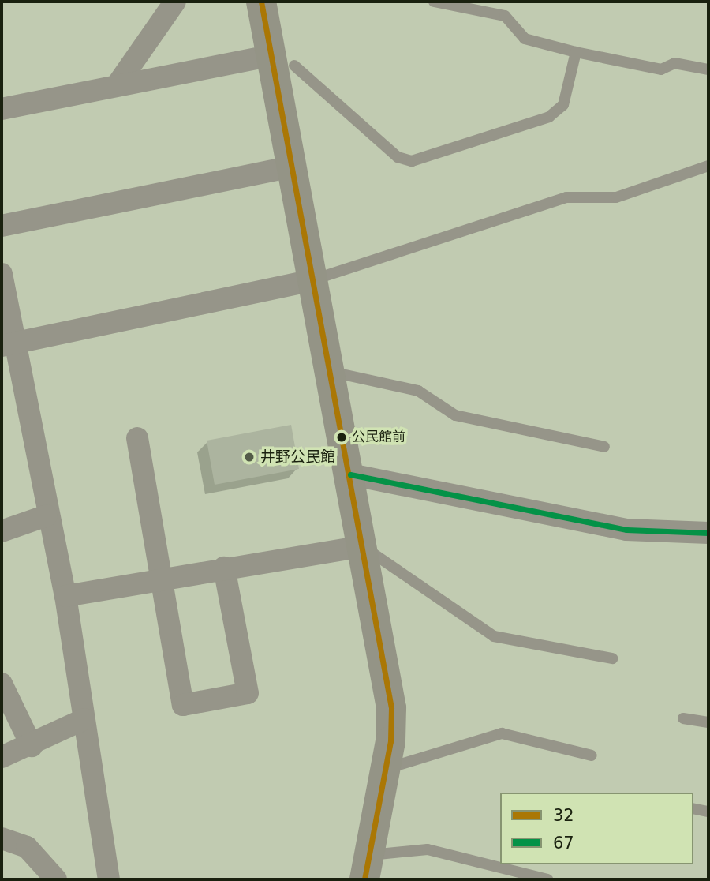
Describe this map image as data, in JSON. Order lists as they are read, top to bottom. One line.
{"places":["公民館前","井野公民館"],"lines":["transit line 32","transit line 67"],"legend":["32","67"]}
